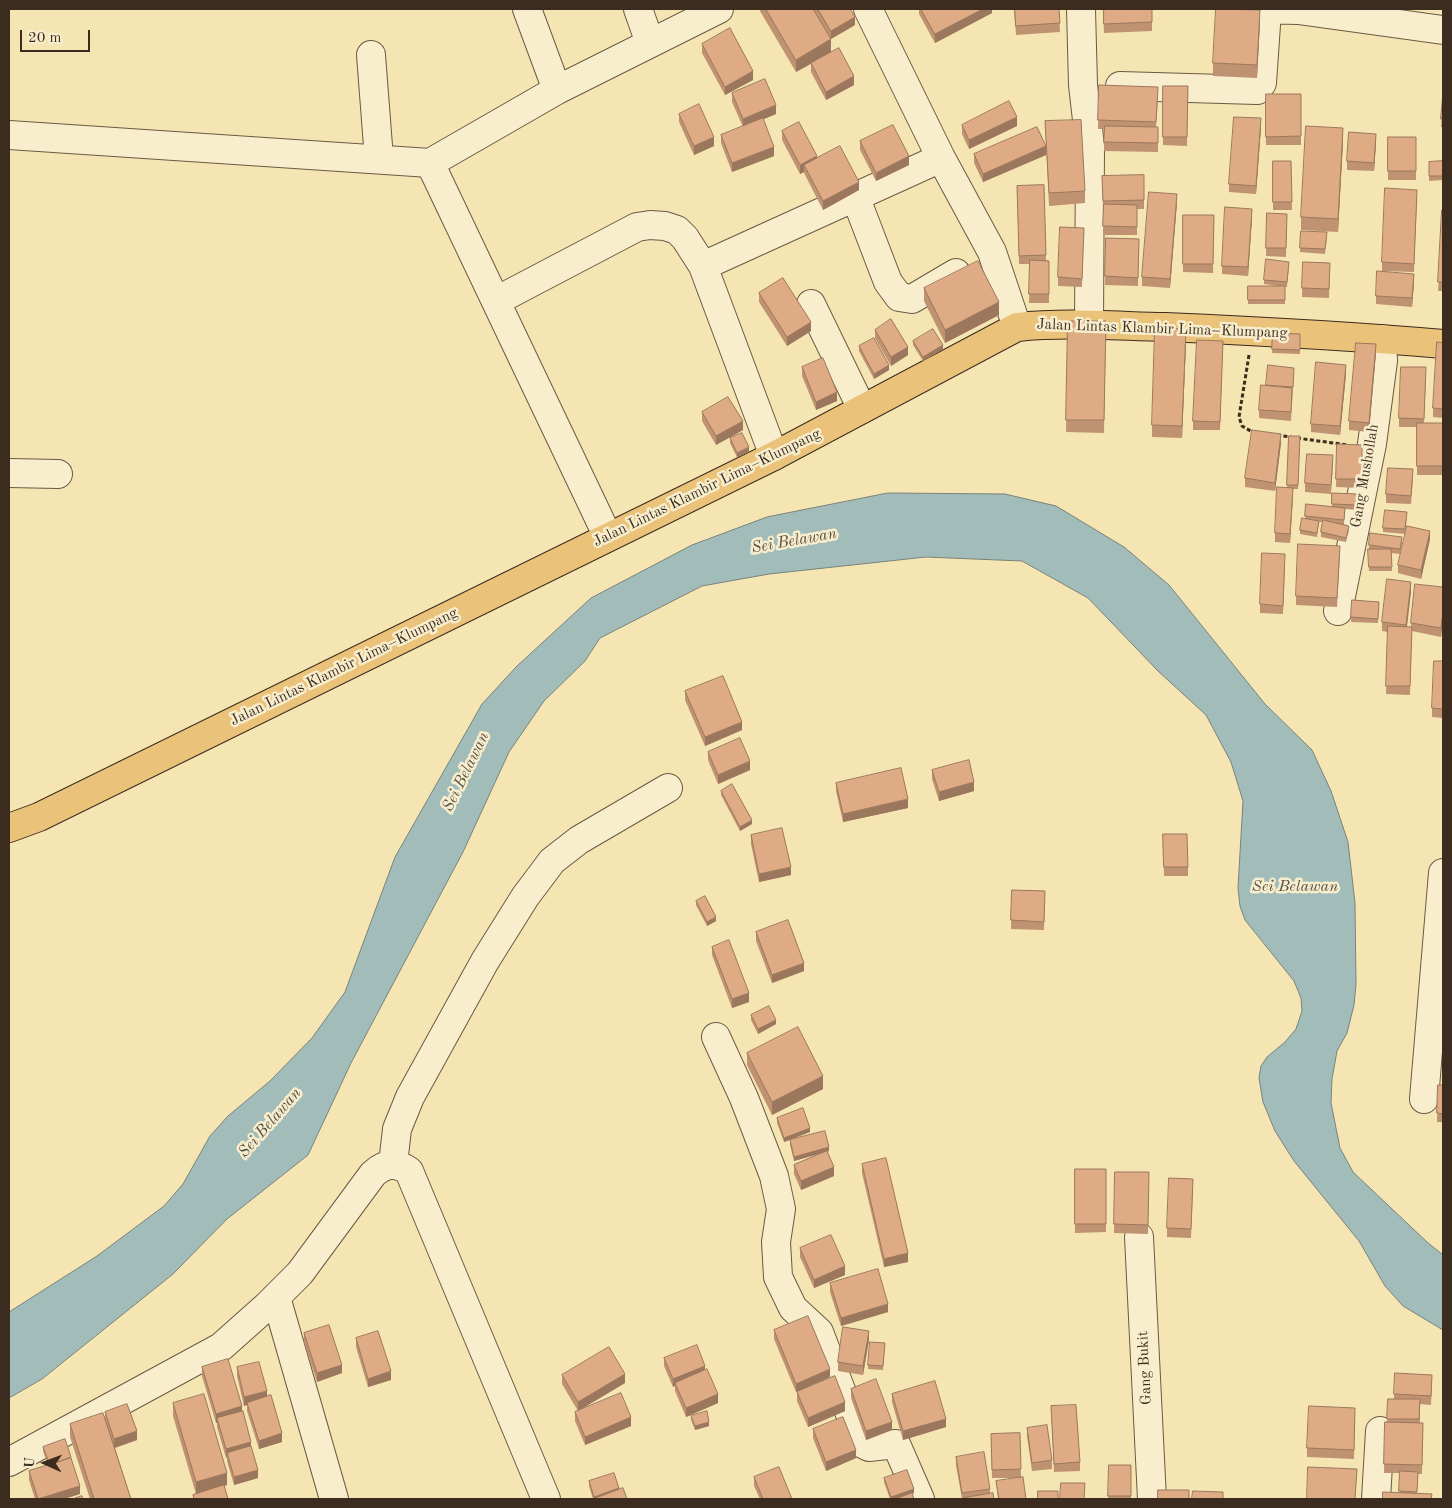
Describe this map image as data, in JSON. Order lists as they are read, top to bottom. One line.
{"streets":{"main road":["Jalan Lintas Klambir Lima–Klumpang"],"street":["Gang Mushollah","Gang Bukit"]},"crossings":[["Jalan Lintas Klambir Lima–Klumpang","Gang Mushollah"]],"water":["Sei Belawan"],"scale_bar":"20 m","north":"left"}
